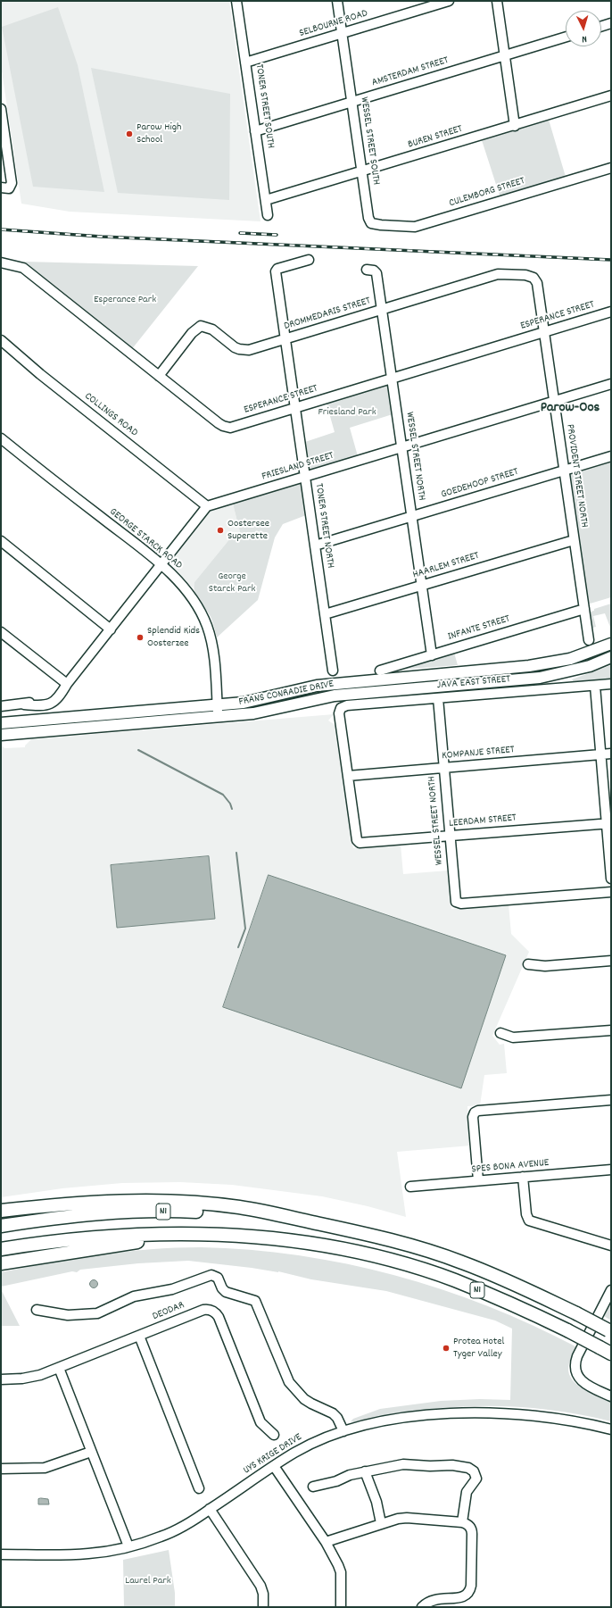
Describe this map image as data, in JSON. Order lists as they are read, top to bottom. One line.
{"streets":{"highway":["N1"],"main road":["FRANS CONRADIE DRIVE"],"street":["SELBOURNE ROAD","AMSTERDAM STREET","TONER STREET SOUTH","BUREN STREET","WESSEL STREET SOUTH","CULEMBORG STREET","DROMMEDARIS STREET","ESPERANCE STREET","COLLINGS ROAD","WESSEL STREET NORTH","FRIESLAND STREET","PROVIDENT STREET NORTH","GOEDEHOOP STREET","TONER STREET NORTH","GEORGE STARCK ROAD","HAARLEM STREET","INFANTE STREET","JAVA EAST STREET","KOMPANJE STREET","LEERDAM STREET","SPES BONA AVENUE","DEODAR","UYS KRIGE DRIVE"]},"crossings":[["SELBOURNE ROAD","TONER STREET SOUTH"],["SELBOURNE ROAD","WESSEL STREET SOUTH"],["AMSTERDAM STREET","TONER STREET SOUTH"],["AMSTERDAM STREET","WESSEL STREET SOUTH"],["TONER STREET SOUTH","BUREN STREET"],["BUREN STREET","WESSEL STREET SOUTH"],["WESSEL STREET SOUTH","CULEMBORG STREET"],["DROMMEDARIS STREET","ESPERANCE STREET"],["DROMMEDARIS STREET","WESSEL STREET NORTH"],["DROMMEDARIS STREET","PROVIDENT STREET NORTH"],["DROMMEDARIS STREET","TONER STREET NORTH"],["ESPERANCE STREET","WESSEL STREET NORTH"],["ESPERANCE STREET","PROVIDENT STREET NORTH"],["ESPERANCE STREET","TONER STREET NORTH"],["COLLINGS ROAD","FRIESLAND STREET"],["WESSEL STREET NORTH","FRIESLAND STREET"],["WESSEL STREET NORTH","GOEDEHOOP STREET"],["WESSEL STREET NORTH","HAARLEM STREET"],["WESSEL STREET NORTH","INFANTE STREET"],["WESSEL STREET NORTH","JAVA EAST STREET"],["WESSEL STREET NORTH","KOMPANJE STREET"],["WESSEL STREET NORTH","LEERDAM STREET"],["FRIESLAND STREET","PROVIDENT STREET NORTH"],["FRIESLAND STREET","TONER STREET NORTH"],["PROVIDENT STREET NORTH","GOEDEHOOP STREET"],["PROVIDENT STREET NORTH","HAARLEM STREET"],["PROVIDENT STREET NORTH","INFANTE STREET"],["GOEDEHOOP STREET","TONER STREET NORTH"],["TONER STREET NORTH","HAARLEM STREET"],["GEORGE STARCK ROAD","FRANS CONRADIE DRIVE"],["JAVA EAST STREET","KOMPANJE STREET"],["JAVA EAST STREET","LEERDAM STREET"],["KOMPANJE STREET","LEERDAM STREET"]],"districts":["Parow-Oos"],"parks":["Esperance Park","Friesland Park","George Starck Park","Laurel Park"],"places":["Parow High School","Oostersee Superette","Splendid Kids Oosterzee","Protea Hotel Tyger Valley"],"north":"bottom"}
